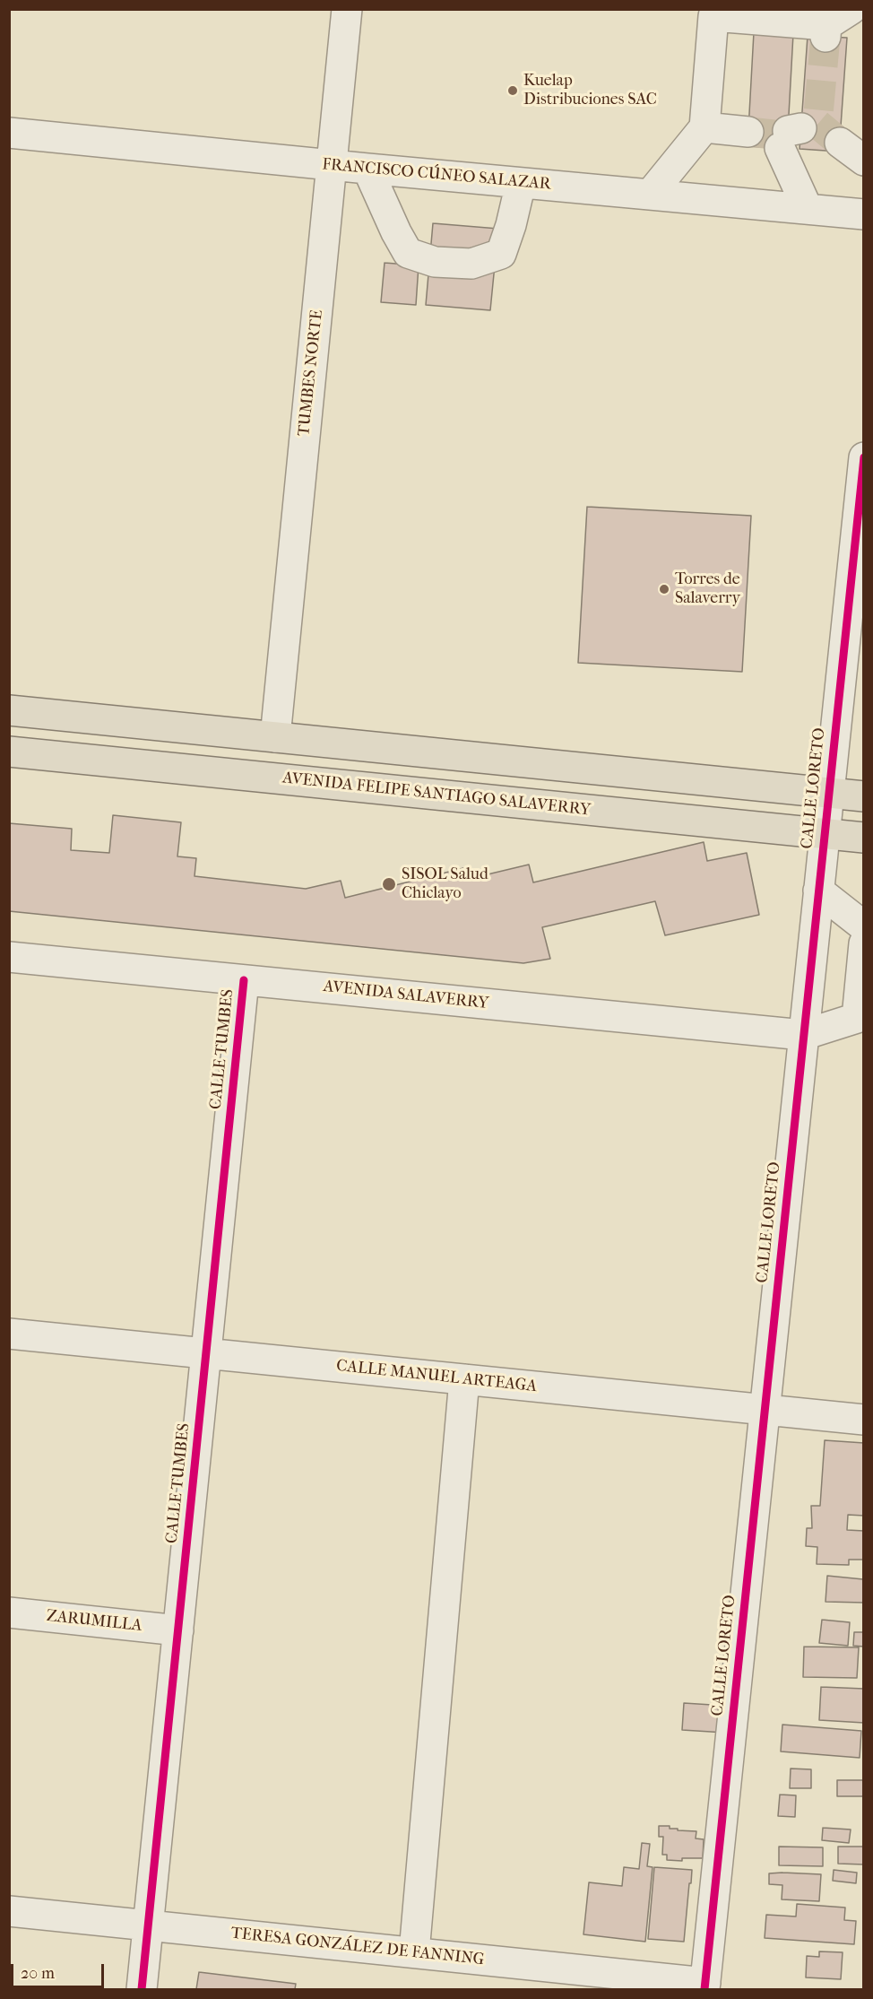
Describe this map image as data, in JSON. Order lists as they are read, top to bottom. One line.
{"streets":{"main road":["AVENIDA FELIPE SANTIAGO SALAVERRY"],"street":["FRANCISCO CÚNEO SALAZAR","TUMBES NORTE","CALLE LORETO","AVENIDA SALAVERRY","CALLE TUMBES","CALLE MANUEL ARTEAGA","ZARUMILLA","TERESA GONZÁLEZ DE FANNING"]},"crossings":[["FRANCISCO CÚNEO SALAZAR","TUMBES NORTE"],["CALLE LORETO","AVENIDA FELIPE SANTIAGO SALAVERRY"],["CALLE LORETO","AVENIDA SALAVERRY"],["CALLE LORETO","CALLE MANUEL ARTEAGA"],["CALLE LORETO","TERESA GONZÁLEZ DE FANNING"],["AVENIDA SALAVERRY","CALLE TUMBES"],["CALLE TUMBES","CALLE MANUEL ARTEAGA"],["CALLE TUMBES","ZARUMILLA"],["CALLE TUMBES","TERESA GONZÁLEZ DE FANNING"]],"places":["Kuelap Distribuciones SAC","Torres de Salaverry","SISOL Salud Chiclayo"],"scale_bar":"20 m"}
